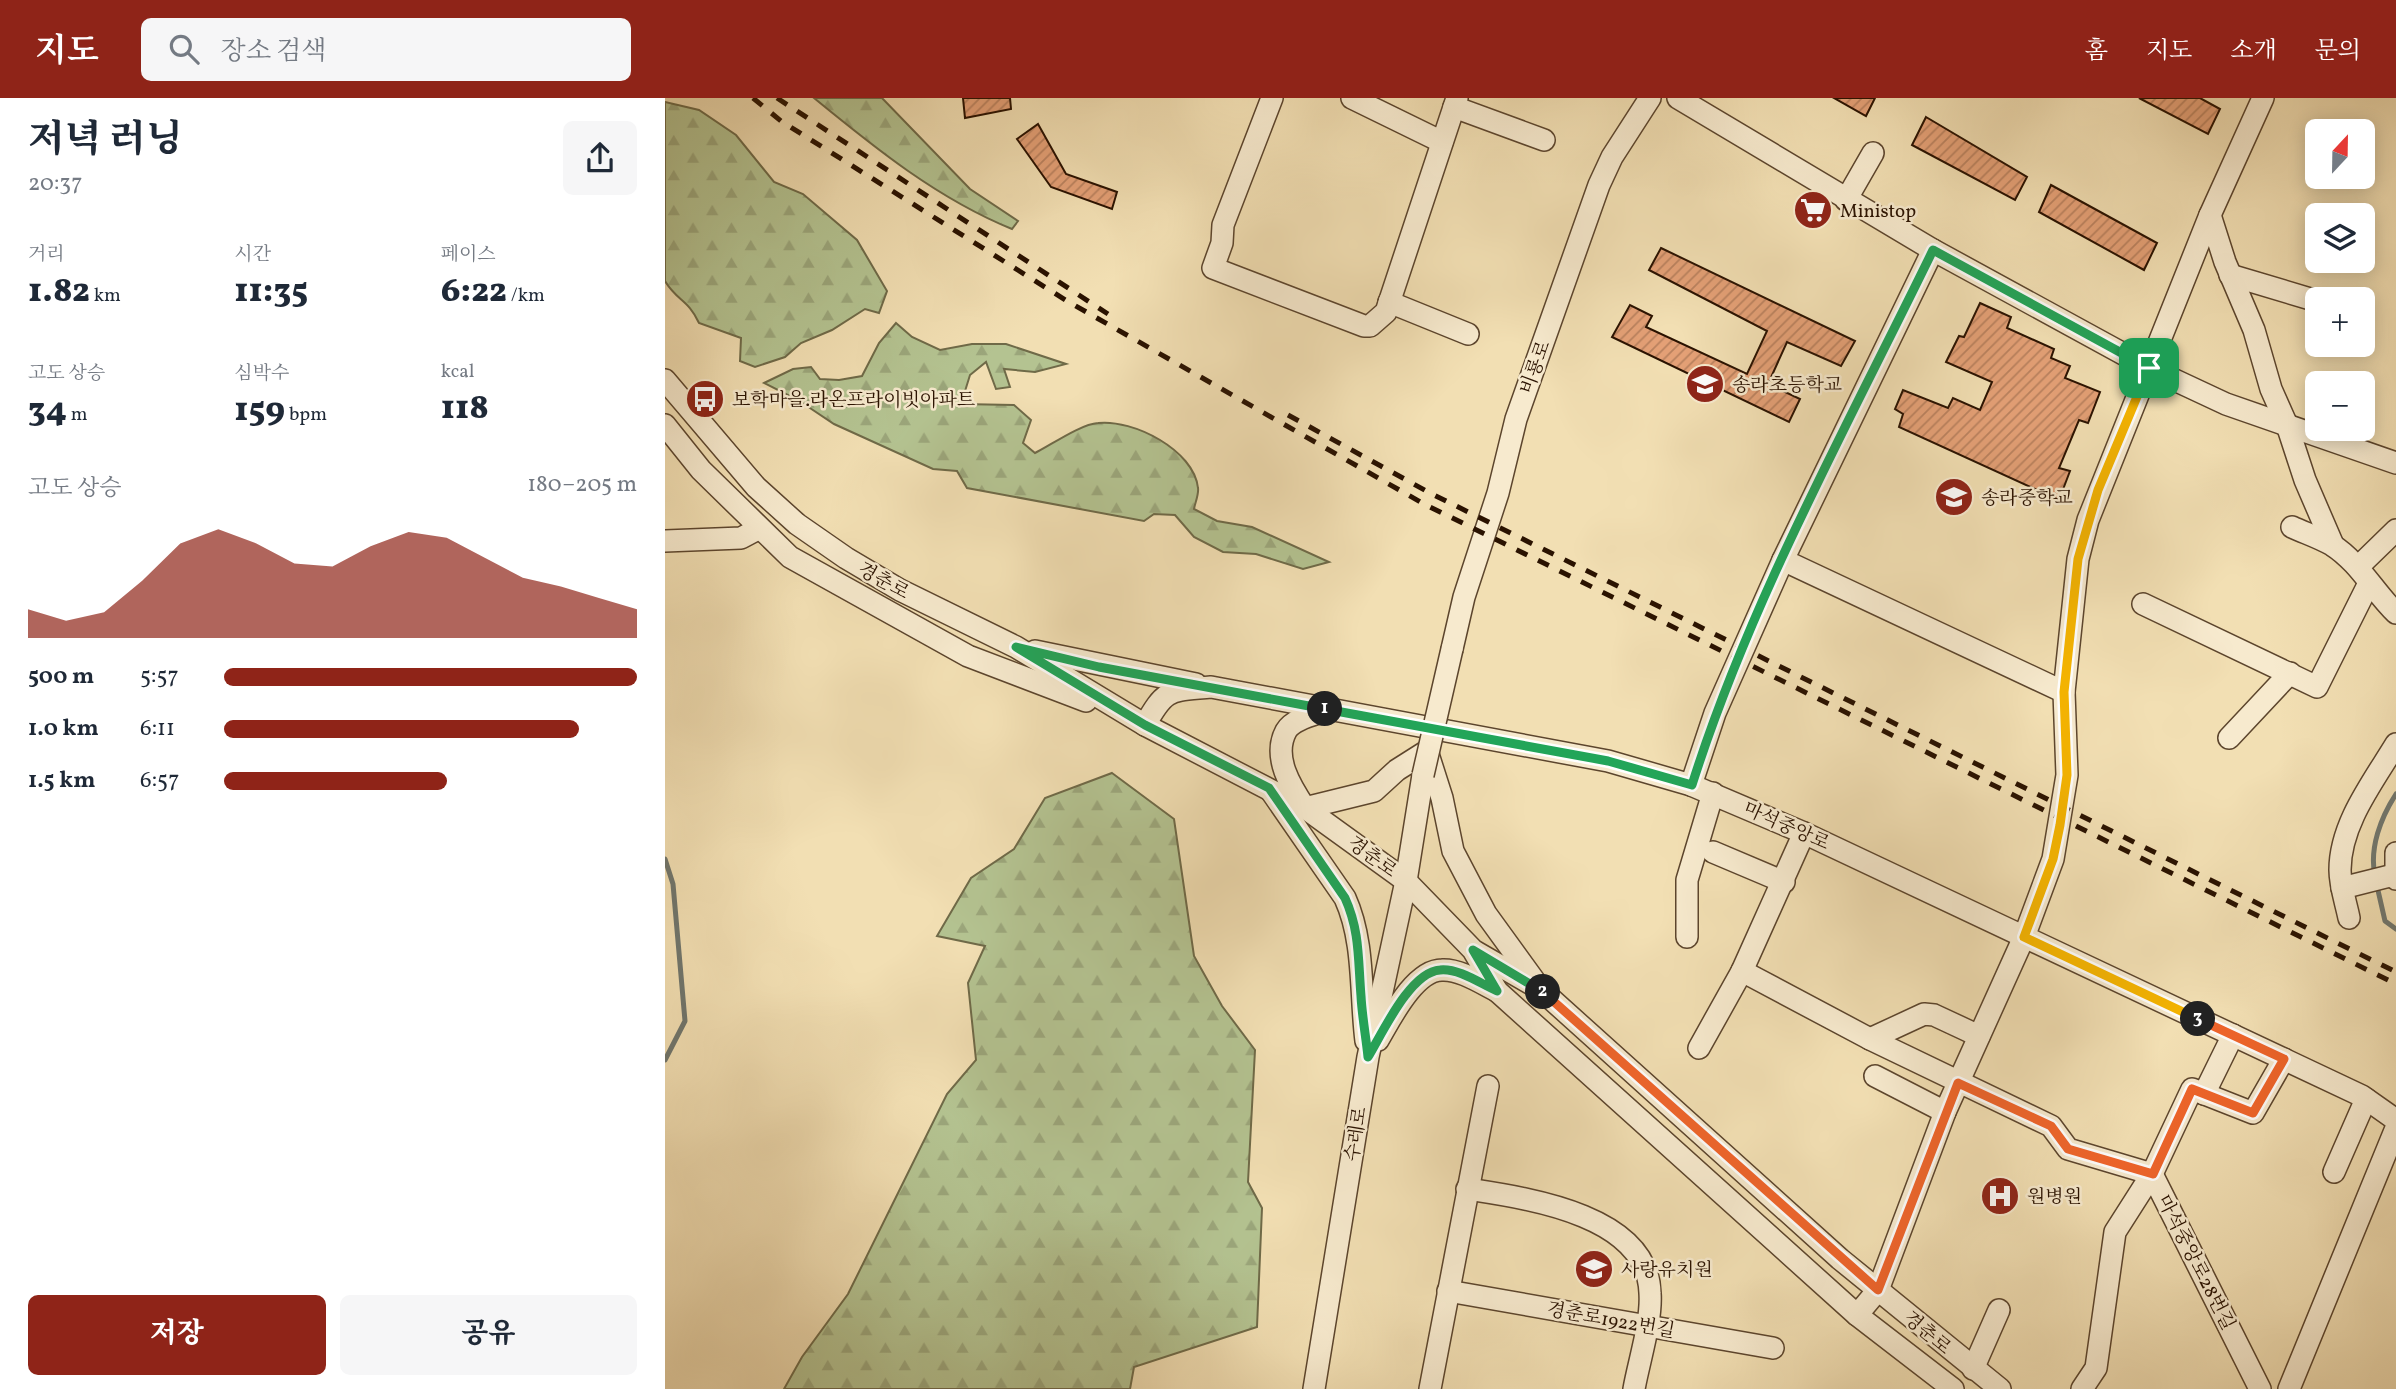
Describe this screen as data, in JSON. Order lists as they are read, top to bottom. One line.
{"streets":{"street":["비룡로","경춘로","마석중앙로","수레로","마석중앙로28번길","경춘로1922번길"]},"crossings":[["비룡로","경춘로"],["비룡로","수레로"],["경춘로","마석중앙로"],["경춘로","수레로"]],"places":{"supermarket":["Ministop"],"school or university":["송라초등학교","송라중학교","사랑유치원"],"bus stop":["보학마을.라온프라이빗아파트"],"hospital":["원병원"]},"north":"top","page":{"header":"지도","search":"장소 검색","nav":["홈","지도","소개","문의"],"heading":["저녁 러닝","20:37"],"map_buttons":["+","−"],"stats":[["거리","1.82 km"],["시간","11:35"],["페이스","6:22 /km"],["고도 상승","34 m"],["심박수","159 bpm"],["kcal","118"]],"chart":["고도 상승","180–205 m"],"list":[{"name":"500 m","note":"5:57"},{"name":"1.0 km","note":"6:11"},{"name":"1.5 km","note":"6:57"}],"pins":["1","2","3"],"buttons":["저장","공유"]}}
